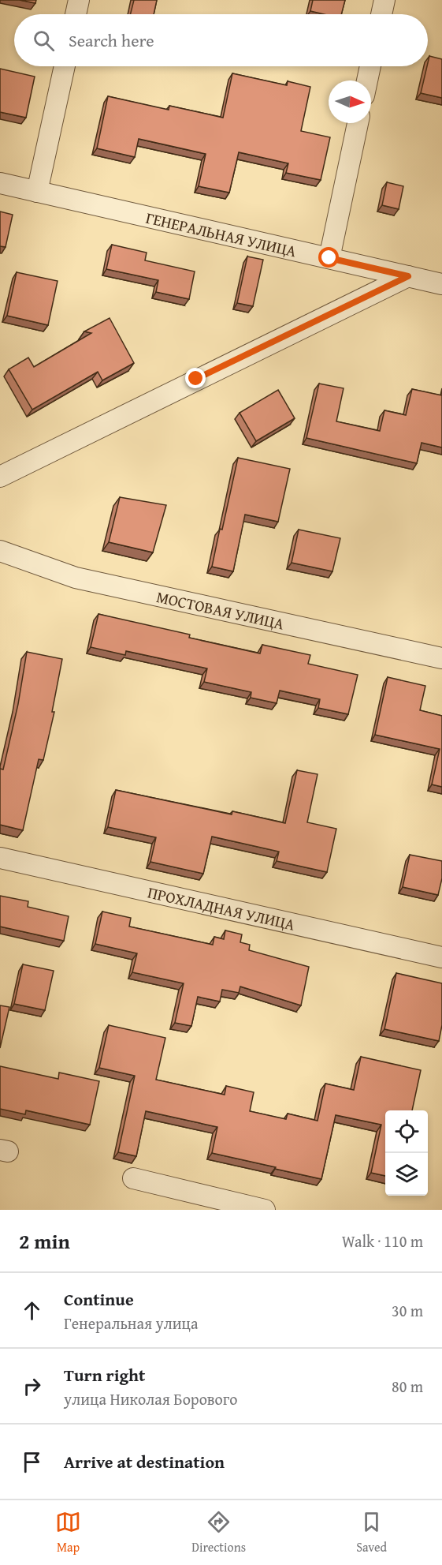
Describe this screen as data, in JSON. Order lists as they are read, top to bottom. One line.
{"streets":{"street":["ГЕНЕРАЛЬНАЯ УЛИЦА","МОСТОВАЯ УЛИЦА","ПРОХЛАДНАЯ УЛИЦА"]},"north":"right","page":{"search":"Search here","heading":["2 min","Walk · 110 m"],"list":[["Continue","Генеральная улица","30 m"],["Turn right","улица Николая Борового","80 m"],"Arrive at destination"],"nav":["Map","Directions","Saved"]}}
